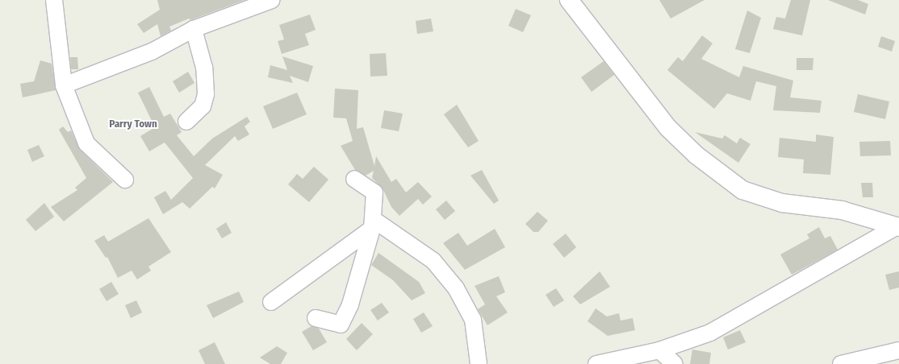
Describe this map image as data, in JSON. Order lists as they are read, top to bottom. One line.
{"districts":["Parry Town"]}
